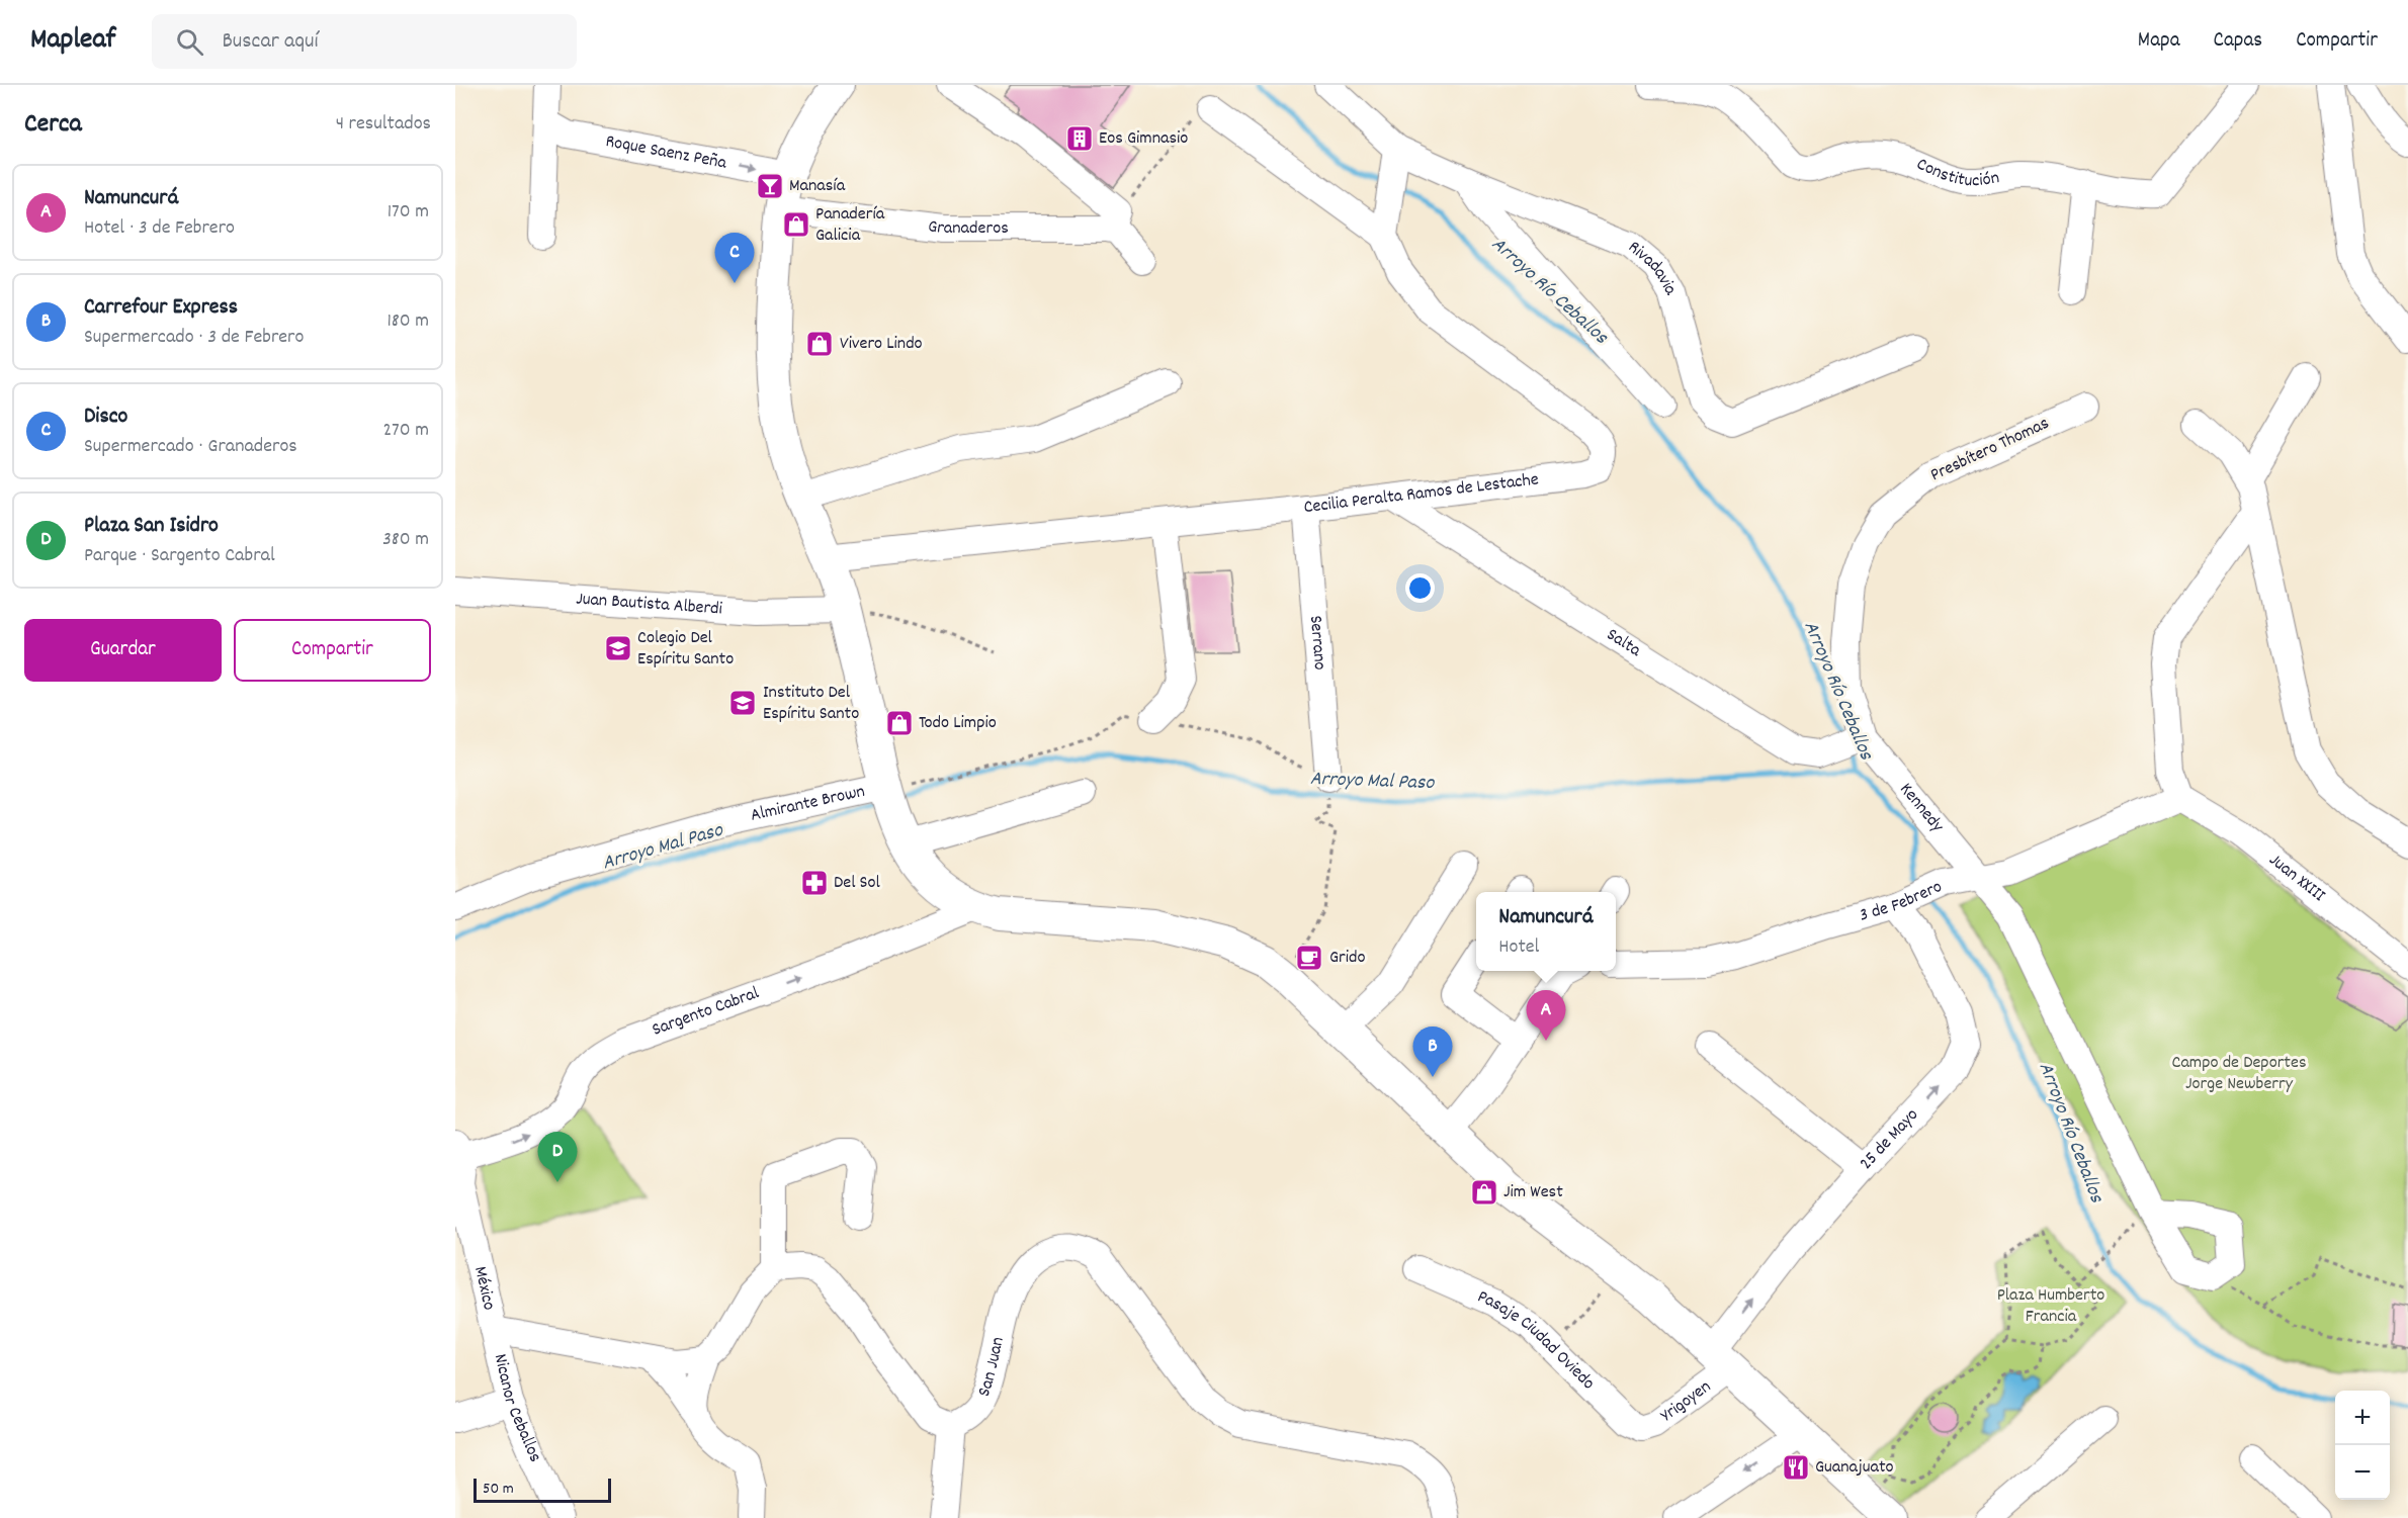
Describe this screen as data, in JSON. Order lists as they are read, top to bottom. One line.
{"streets":{"street":["Roque Saenz Peña","Constitución","Granaderos","Rivadavia","Presbítero Thomas","Cecilia Peralta Ramos de Lestache","Juan Bautista Alberdi","Serrano","Salta","Almirante Brown","Kennedy","Juan XXIII","3 de Febrero","Sargento Cabral","25 de Mayo","México","Pasaje Ciudad Oviedo","San Juan","Yrigoyen","Nicanor Ceballos"]},"crossings":[["Presbítero Thomas","Salta"],["Presbítero Thomas","Kennedy"],["Cecilia Peralta Ramos de Lestache","Serrano"],["Cecilia Peralta Ramos de Lestache","Salta"],["Salta","Kennedy"],["Kennedy","3 de Febrero"],["Juan XXIII","3 de Febrero"],["3 de Febrero","25 de Mayo"],["Sargento Cabral","México"],["25 de Mayo","Yrigoyen"],["México","Nicanor Ceballos"],["Pasaje Ciudad Oviedo","Yrigoyen"]],"one_way":["Roque Saenz Peña","Sargento Cabral","25 de Mayo"],"water":["Arroyo Río Ceballos","Arroyo Mal Paso"],"parks":["Campo de Deportes Jorge Newberry","Plaza Humberto Francia"],"places":{"building":["Eos Gimnasio"],"bar":["Manasía"],"shop":["Panadería Galicia","Vivero Lindo","Todo Limpio","Jim West"],"school or university":["Colegio Del Espíritu Santo","Instituto Del Espíritu Santo"],"pharmacy":["Del Sol"],"cafe":["Grido"],"restaurant":["Guanajuato"]},"scale_bar":"50 m","page":{"header":"Mapleaf","search":"Buscar aquí","nav":["Mapa","Capas","Compartir"],"heading":["Cerca","4 resultados"],"list":[{"mark":"A","name":"Namuncurá","note":"Hotel · 3 de Febrero","value":"170 m"},{"mark":"B","name":"Carrefour Express","note":"Supermercado · 3 de Febrero","value":"180 m"},{"mark":"C","name":"Disco","note":"Supermercado · Granaderos","value":"270 m"},{"mark":"D","name":"Plaza San Isidro","note":"Parque · Sargento Cabral","value":"380 m"}],"pins":["C","A","B","D"],"buttons":["Guardar","Compartir"],"popup":["Namuncurá","Hotel"],"map_buttons":["+","−"],"scale":"50 m"}}
